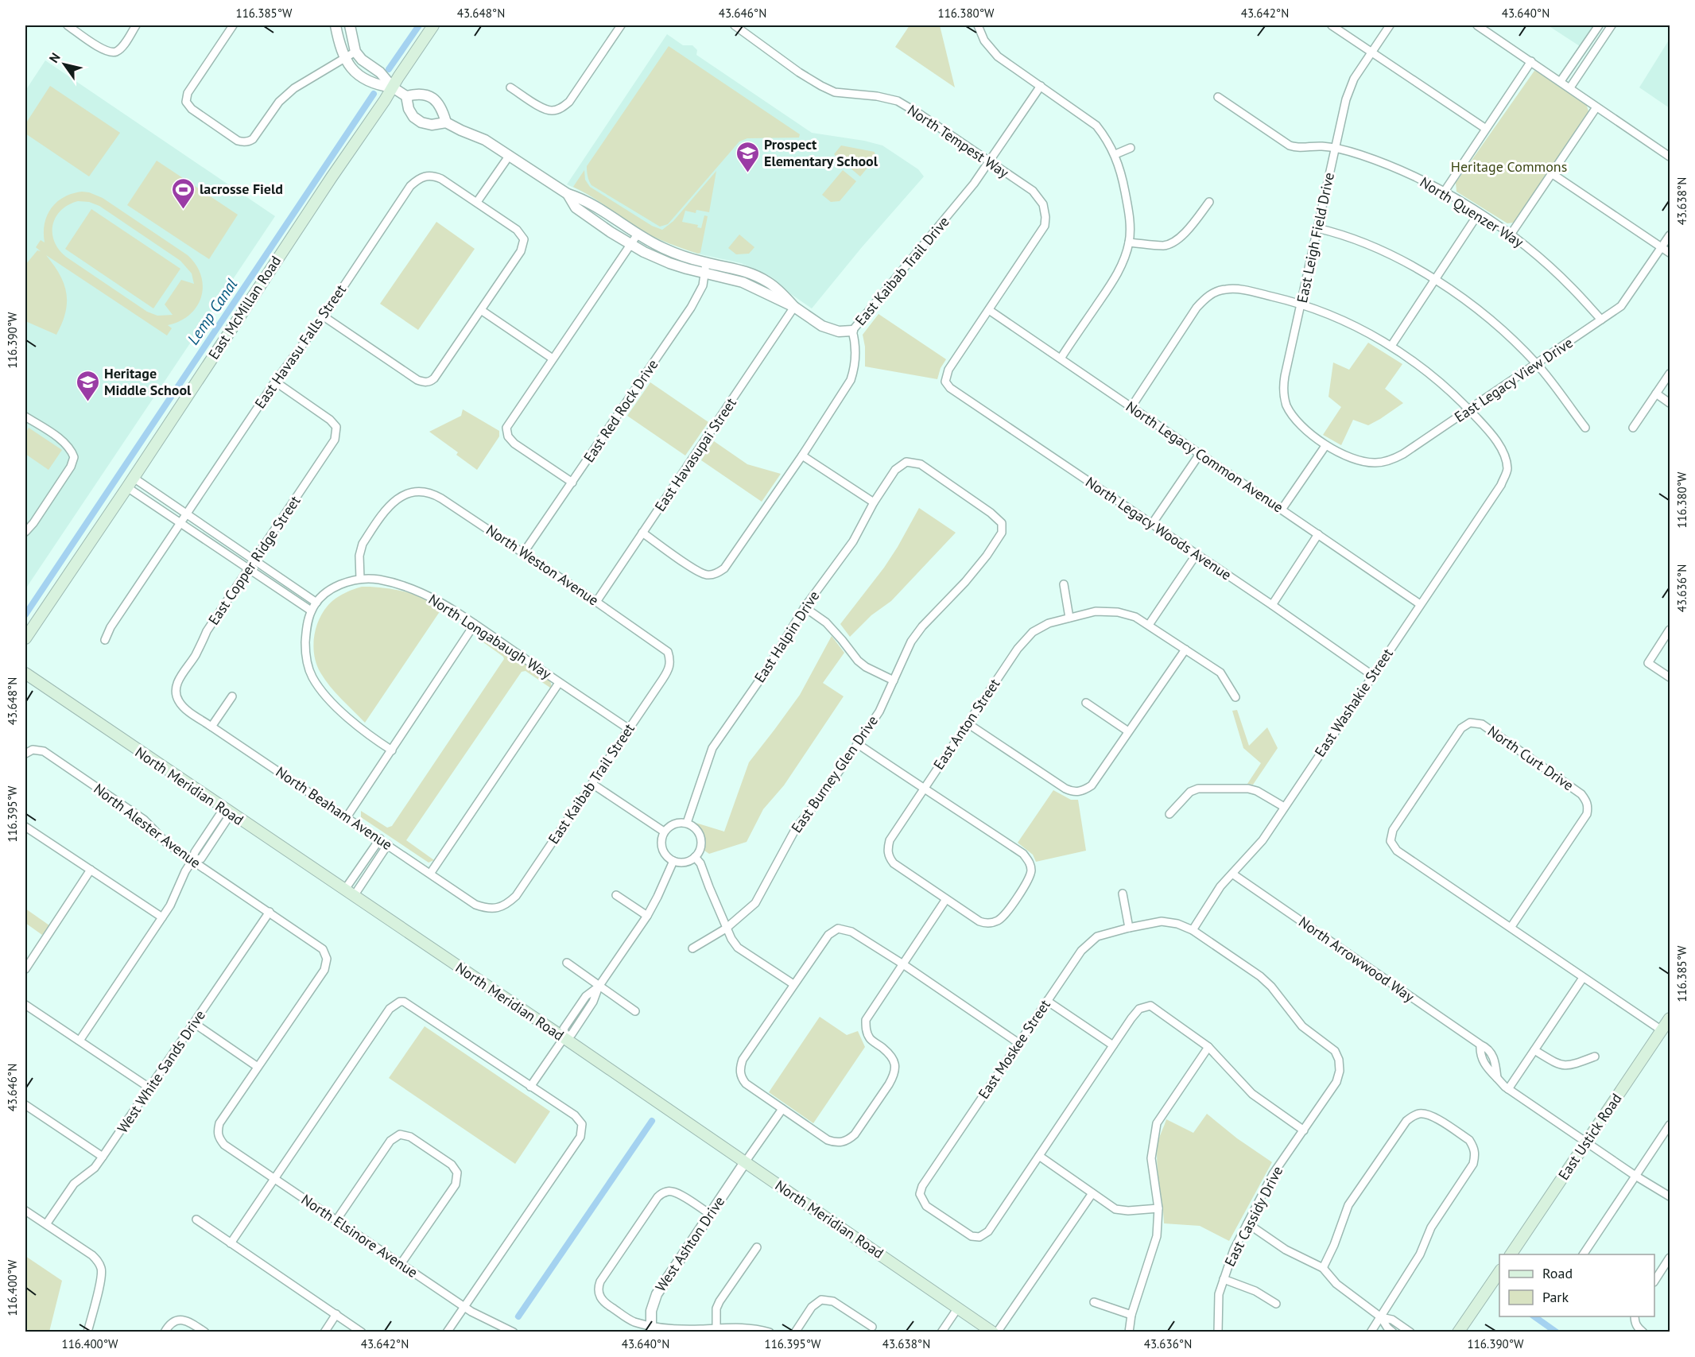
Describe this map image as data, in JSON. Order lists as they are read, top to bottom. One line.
{"streets":{"main road":["East McMillan Road","North Meridian Road","East Ustick Road"],"street":["North Tempest Way","North Quenzer Way","East Leigh Field Drive","East Kaibab Trail Drive","East Havasu Falls Street","East Legacy View Drive","East Red Rock Drive","East Havasupai Street","North Legacy Common Avenue","North Legacy Woods Avenue","East Copper Ridge Street","North Weston Avenue","North Longabaugh Way","East Halpin Drive","East Washakie Street","East Anton Street","North Curt Drive","East Burney Glen Drive","East Kaibab Trail Street","North Beaham Avenue","North Alester Avenue","North Arrowwood Way","East Moskee Street","West White Sands Drive","East Cassidy Drive","North Elsinore Avenue","West Ashton Drive"]},"crossings":[["North Tempest Way","East Kaibab Trail Drive"],["North Tempest Way","North Legacy Common Avenue"],["North Tempest Way","North Legacy Woods Avenue"],["North Quenzer Way","East Leigh Field Drive"],["North Quenzer Way","East Legacy View Drive"],["East Leigh Field Drive","East Legacy View Drive"],["East Kaibab Trail Drive","East Havasupai Street"],["East Havasu Falls Street","East Copper Ridge Street"],["East Legacy View Drive","East Washakie Street"],["East Red Rock Drive","North Weston Avenue"],["East Havasupai Street","North Weston Avenue"],["North Legacy Common Avenue","North Legacy Woods Avenue"],["North Legacy Common Avenue","East Washakie Street"],["North Legacy Woods Avenue","East Washakie Street"],["East Copper Ridge Street","North Beaham Avenue"],["North Weston Avenue","North Longabaugh Way"],["North Weston Avenue","East Kaibab Trail Street"],["North Longabaugh Way","East Kaibab Trail Street"],["East Halpin Drive","East Burney Glen Drive"],["East Washakie Street","North Arrowwood Way"],["East Washakie Street","East Moskee Street"],["North Curt Drive","East Ustick Road"],["East Kaibab Trail Street","North Beaham Avenue"],["North Meridian Road","West Ashton Drive"],["North Alester Avenue","West White Sands Drive"],["North Alester Avenue","North Elsinore Avenue"],["North Arrowwood Way","East Ustick Road"],["East Moskee Street","East Cassidy Drive"]],"water":["Lemp Canal"],"parks":["Heritage Commons"],"places":{"school or university":["Prospect Elementary School","Heritage Middle School"],"sports":["lacrosse Field"]},"legend":["Road","Park"],"north":"top left","coordinates":["116.385°W","43.648°N","43.646°N","116.380°W","43.642°N","43.640°N","43.638°N","116.390°W","43.636°N","116.395°W","116.400°W"]}
